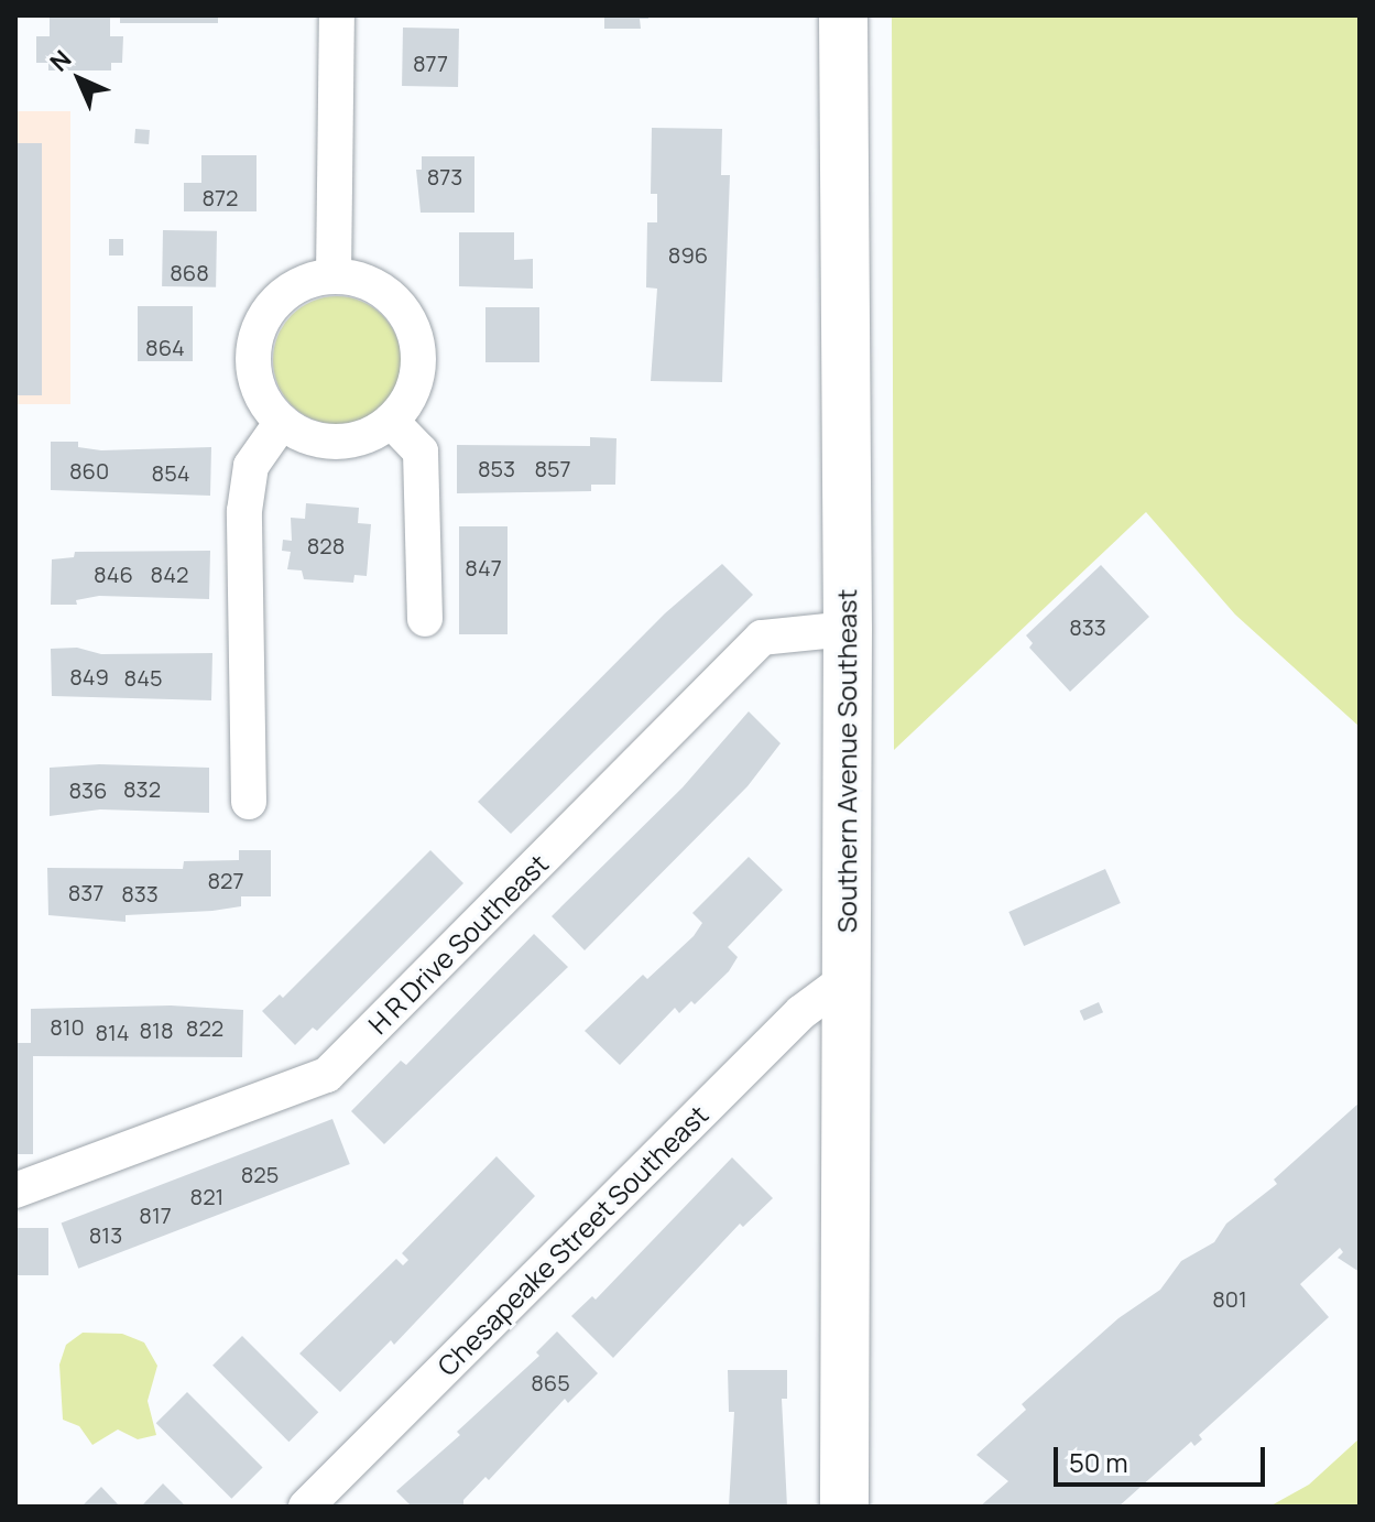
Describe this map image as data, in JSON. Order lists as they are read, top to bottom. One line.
{"streets":{"main road":["Southern Avenue Southeast"],"street":["H R Drive Southeast","Chesapeake Street Southeast"]},"crossings":[["Southern Avenue Southeast","H R Drive Southeast"],["Southern Avenue Southeast","Chesapeake Street Southeast"]],"house_numbers":["877","873","872","896","868","864","853","857","860","854","828","847","846","842","833","849","845","832","836","827","837","833","810","822","818","814","825","821","817","813","801","865"],"scale_bar":"50 m","north":"top left"}
